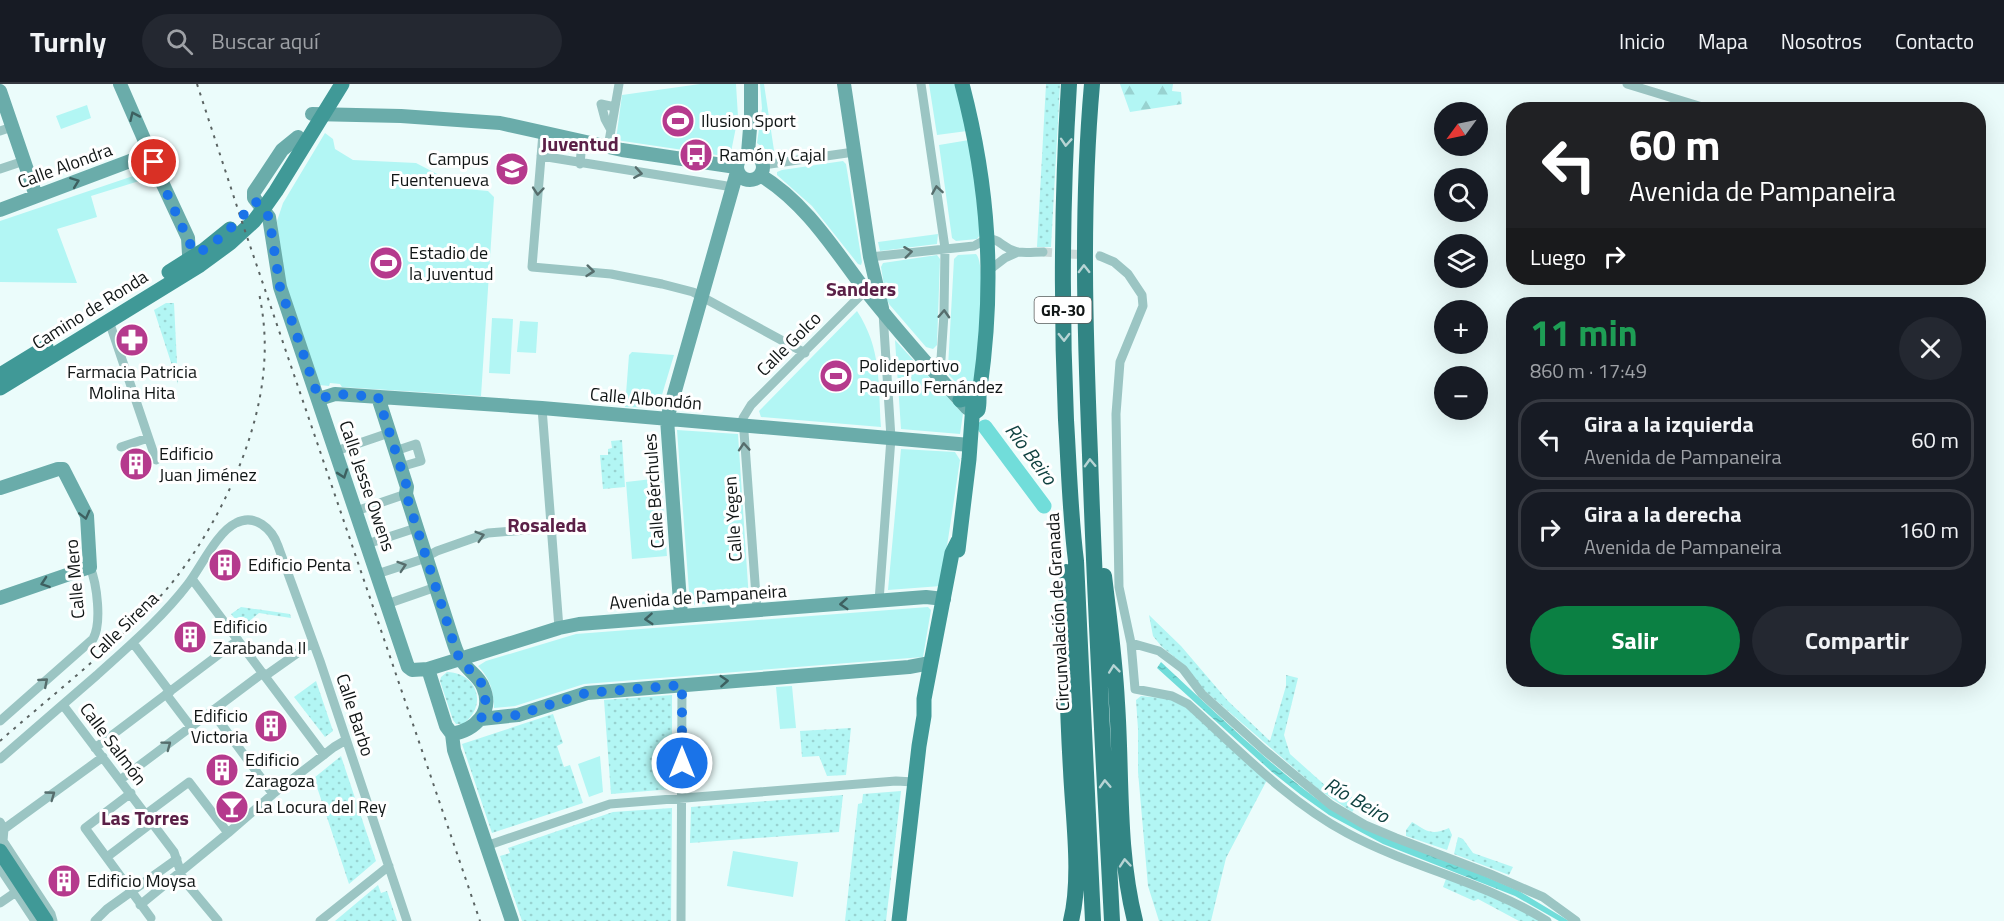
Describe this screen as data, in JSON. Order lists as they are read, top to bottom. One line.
{"streets":{"highway":["GR-30","Circunvalación de Granada"],"main road":["Camino de Ronda"],"street":["Calle Alondra","Calle Golco","Calle Albondón","Calle Jesse Owens","Calle Bérchules","Calle Yegen","Calle Mero","Avenida de Pampaneira","Calle Sirena","Calle Barbo","Calle Salmón"]},"crossings":[["Camino de Ronda","Calle Jesse Owens"],["Calle Golco","Calle Albondón"],["Calle Golco","Calle Yegen"],["Calle Albondón","Calle Jesse Owens"],["Calle Albondón","Calle Bérchules"],["Calle Albondón","Calle Yegen"],["Calle Jesse Owens","Avenida de Pampaneira"],["Calle Bérchules","Avenida de Pampaneira"],["Calle Yegen","Avenida de Pampaneira"],["Calle Sirena","Calle Barbo"],["Calle Sirena","Calle Salmón"]],"one_way":["Calle Alondra","Calle Yegen"],"districts":["Juventud","Sanders","Rosaleda","Las Torres"],"water":["Río Beiro"],"places":{"sports":["Ilusion Sport","Estadio de la Juventud","Polideportivo Paquillo Fernández"],"bus stop":["Ramón y Cajal"],"school or university":["Campus Fuentenueva"],"pharmacy":["Farmacia Patricia Molina Hita"],"building":["Edificio Juan Jiménez","Edificio Penta","Edificio Zarabanda II","Edificio Victoria","Edificio Zaragoza","Edificio Moysa"],"bar":["La Locura del Rey"]},"north":"bottom left","page":{"header":"Turnly","search":"Buscar aquí","nav":["Inicio","Mapa","Nosotros","Contacto"],"map_buttons":["+","−"],"turn":["60 m","Avenida de Pampaneira"],"then":"Luego","heading":["11 min","860 m · 17:49"],"list":[{"name":"Gira a la izquierda","note":"Avenida de Pampaneira","value":"60 m"},{"name":"Gira a la derecha","note":"Avenida de Pampaneira","value":"160 m"}],"buttons":["Salir","Compartir"]}}
